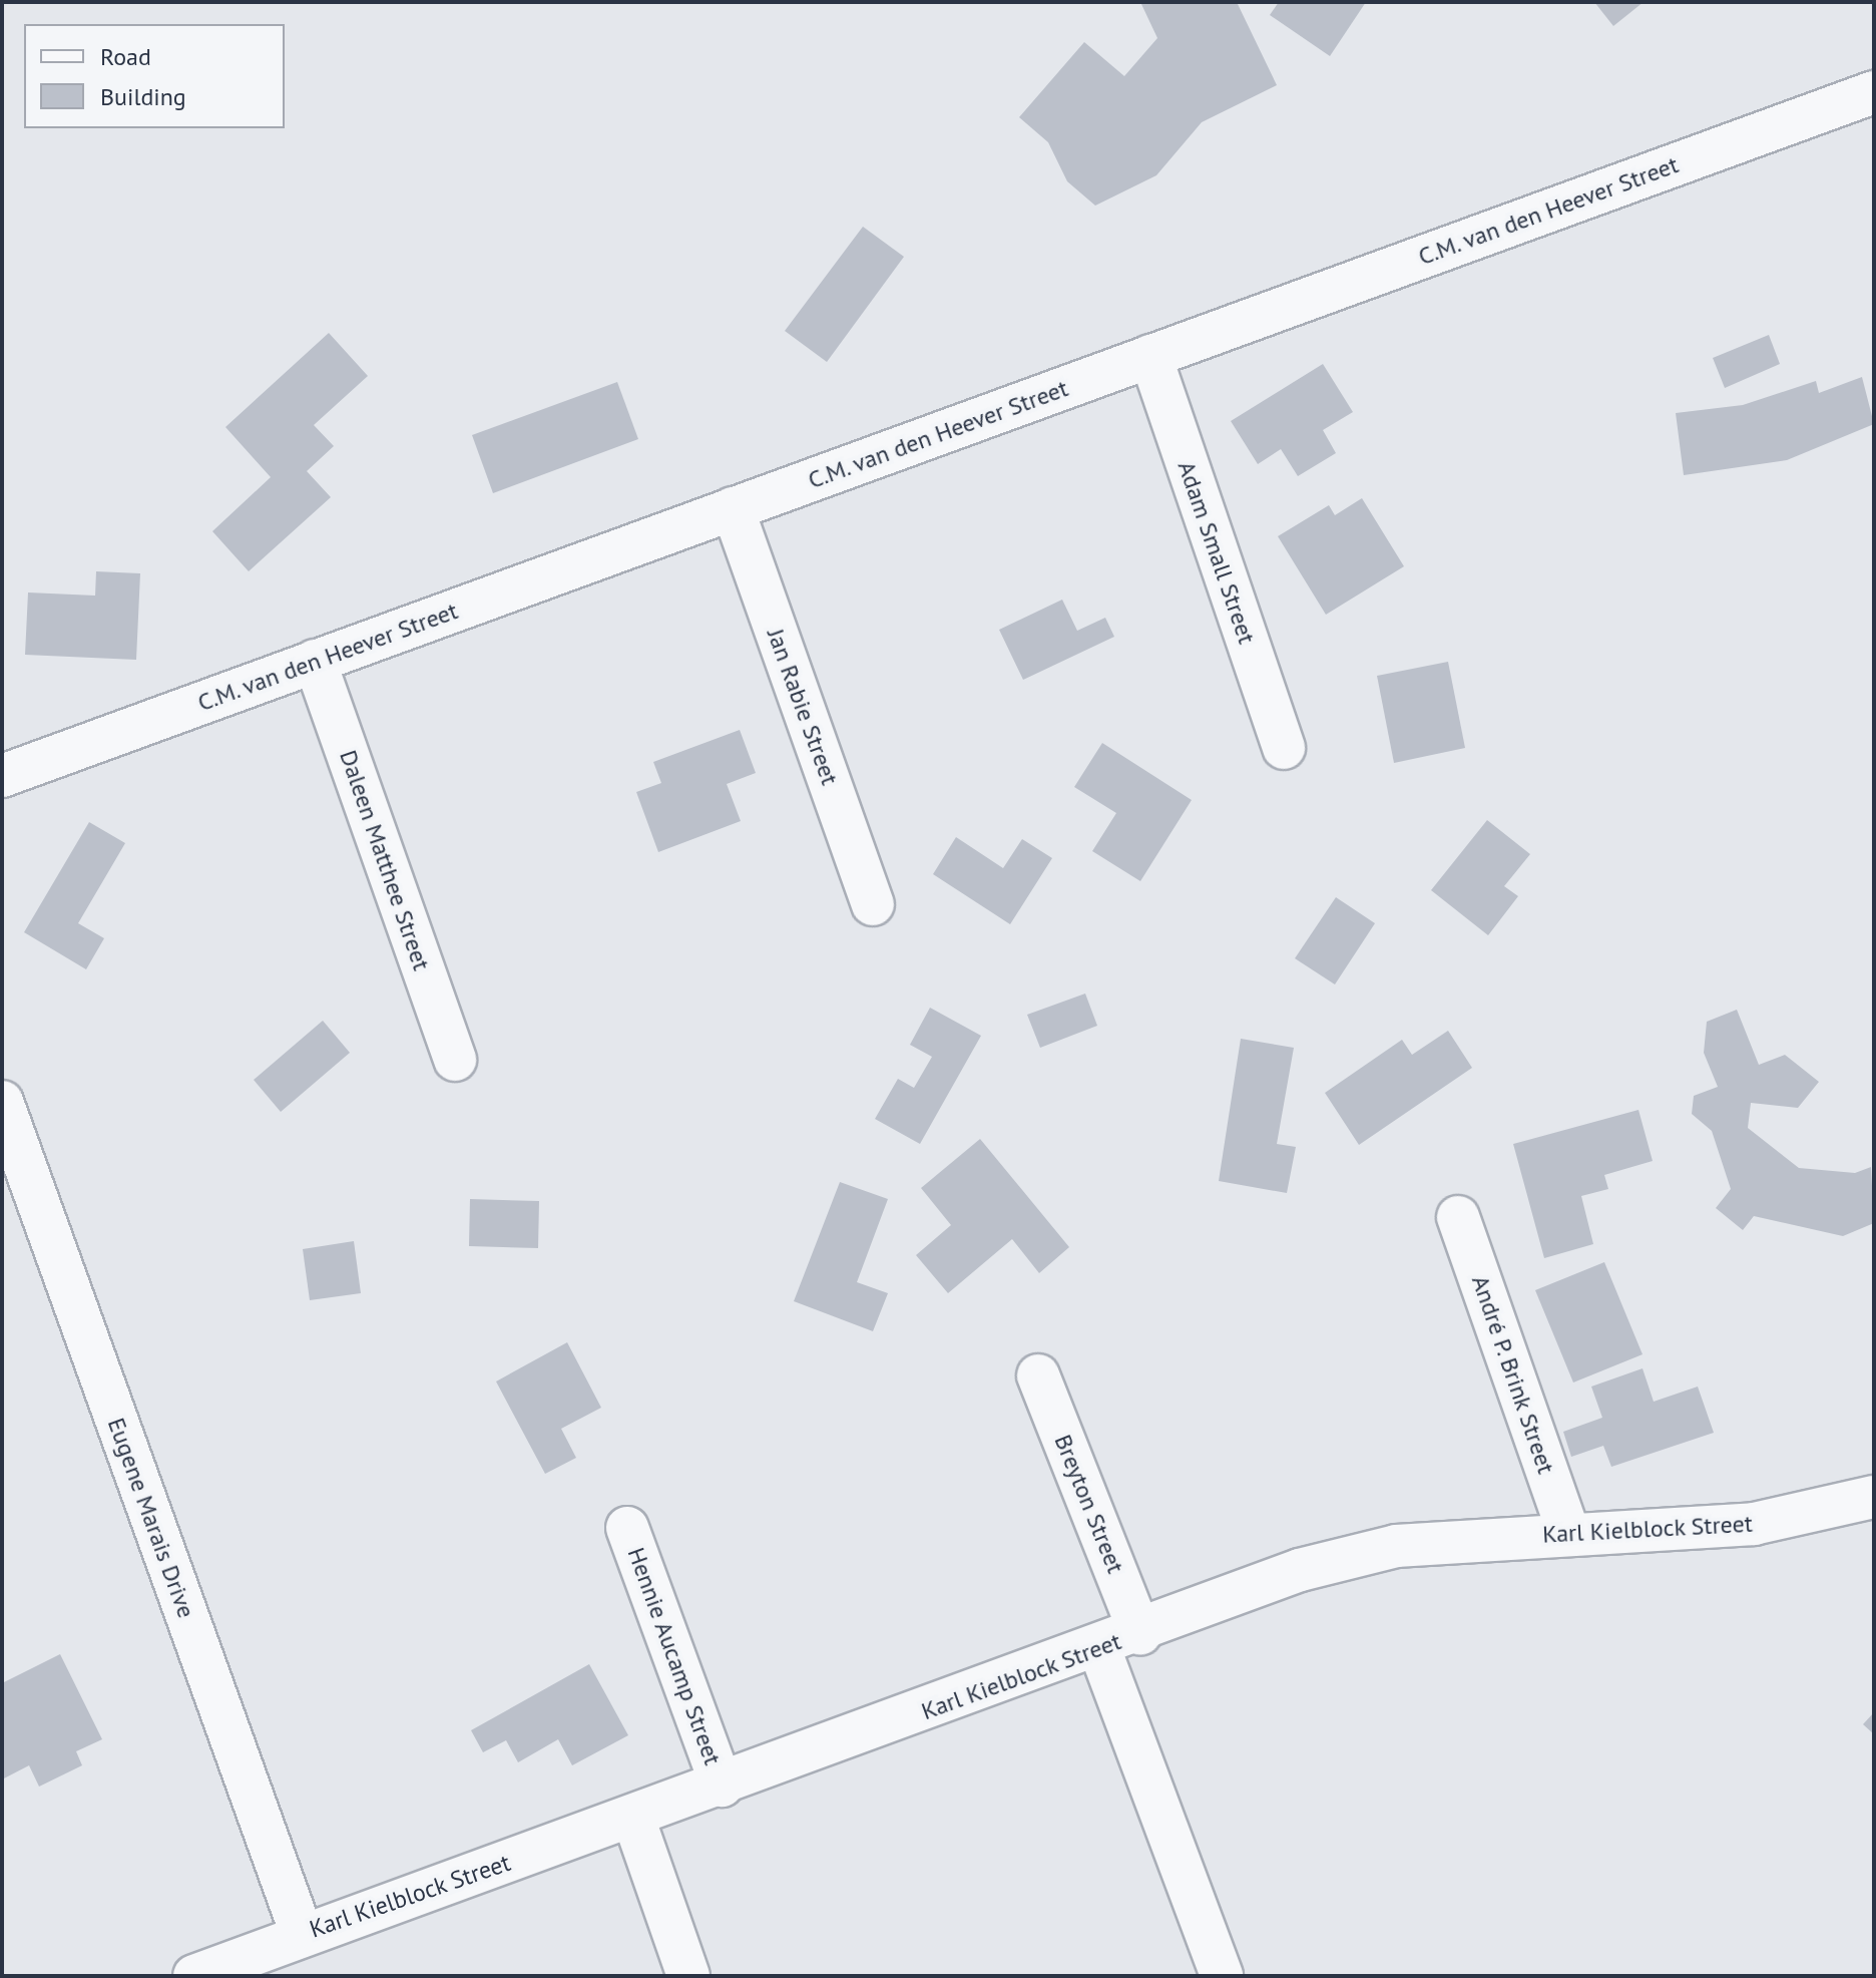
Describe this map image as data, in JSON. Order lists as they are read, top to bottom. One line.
{"streets":{"street":["C.M. van den Heever Street","Adam Small Street","Jan Rabie Street","Daleen Matthee Street","André P. Brink Street","Breyton Street","Eugene Marais Drive","Karl Kielblock Street","Hennie Aucamp Street"]},"crossings":[["C.M. van den Heever Street","Adam Small Street"],["C.M. van den Heever Street","Jan Rabie Street"],["C.M. van den Heever Street","Daleen Matthee Street"],["André P. Brink Street","Karl Kielblock Street"],["Breyton Street","Karl Kielblock Street"],["Eugene Marais Drive","Karl Kielblock Street"],["Karl Kielblock Street","Hennie Aucamp Street"]],"legend":["Road","Building"]}
